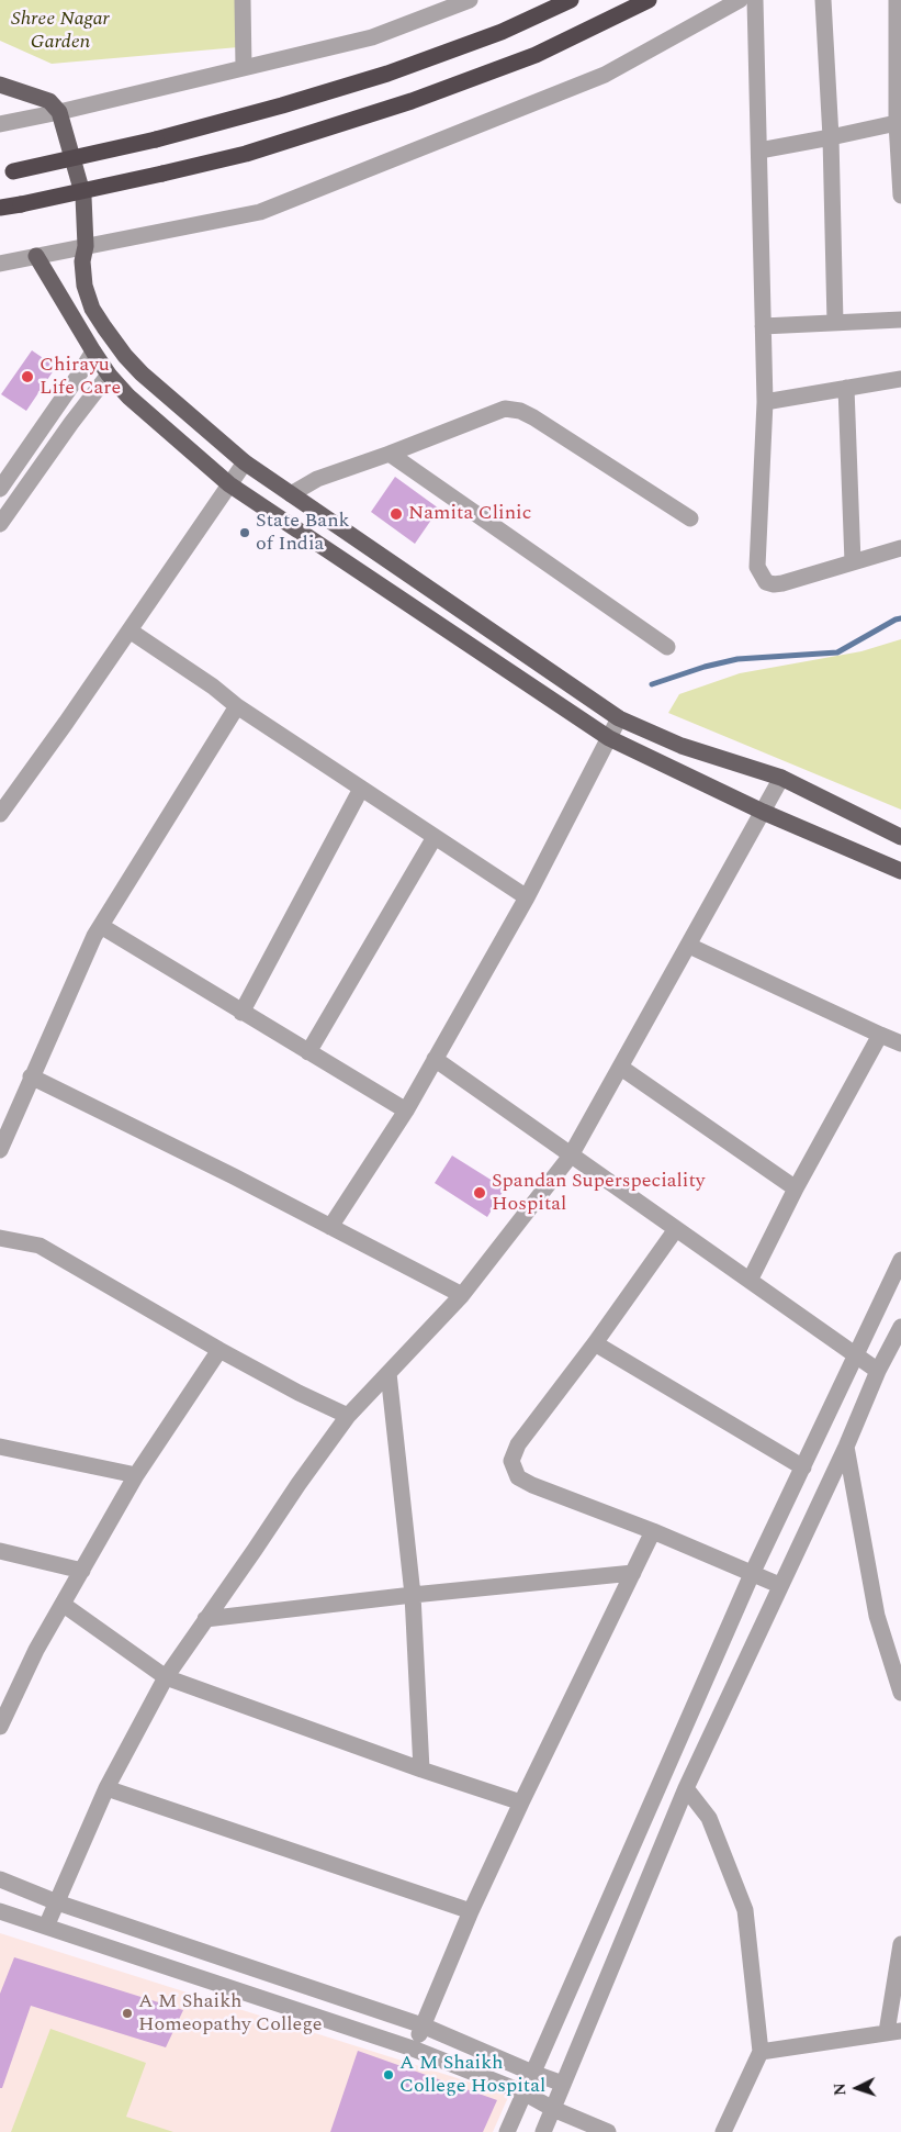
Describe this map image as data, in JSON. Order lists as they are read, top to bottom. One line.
{"parks":["Shree Nagar Garden"],"places":["Chirayu Life Care","Namita Clinic","State Bank of India","Spandan Superspeciality Hospital","A M Shaikh Homeopathy College","A M Shaikh College Hospital"],"north":"left"}
